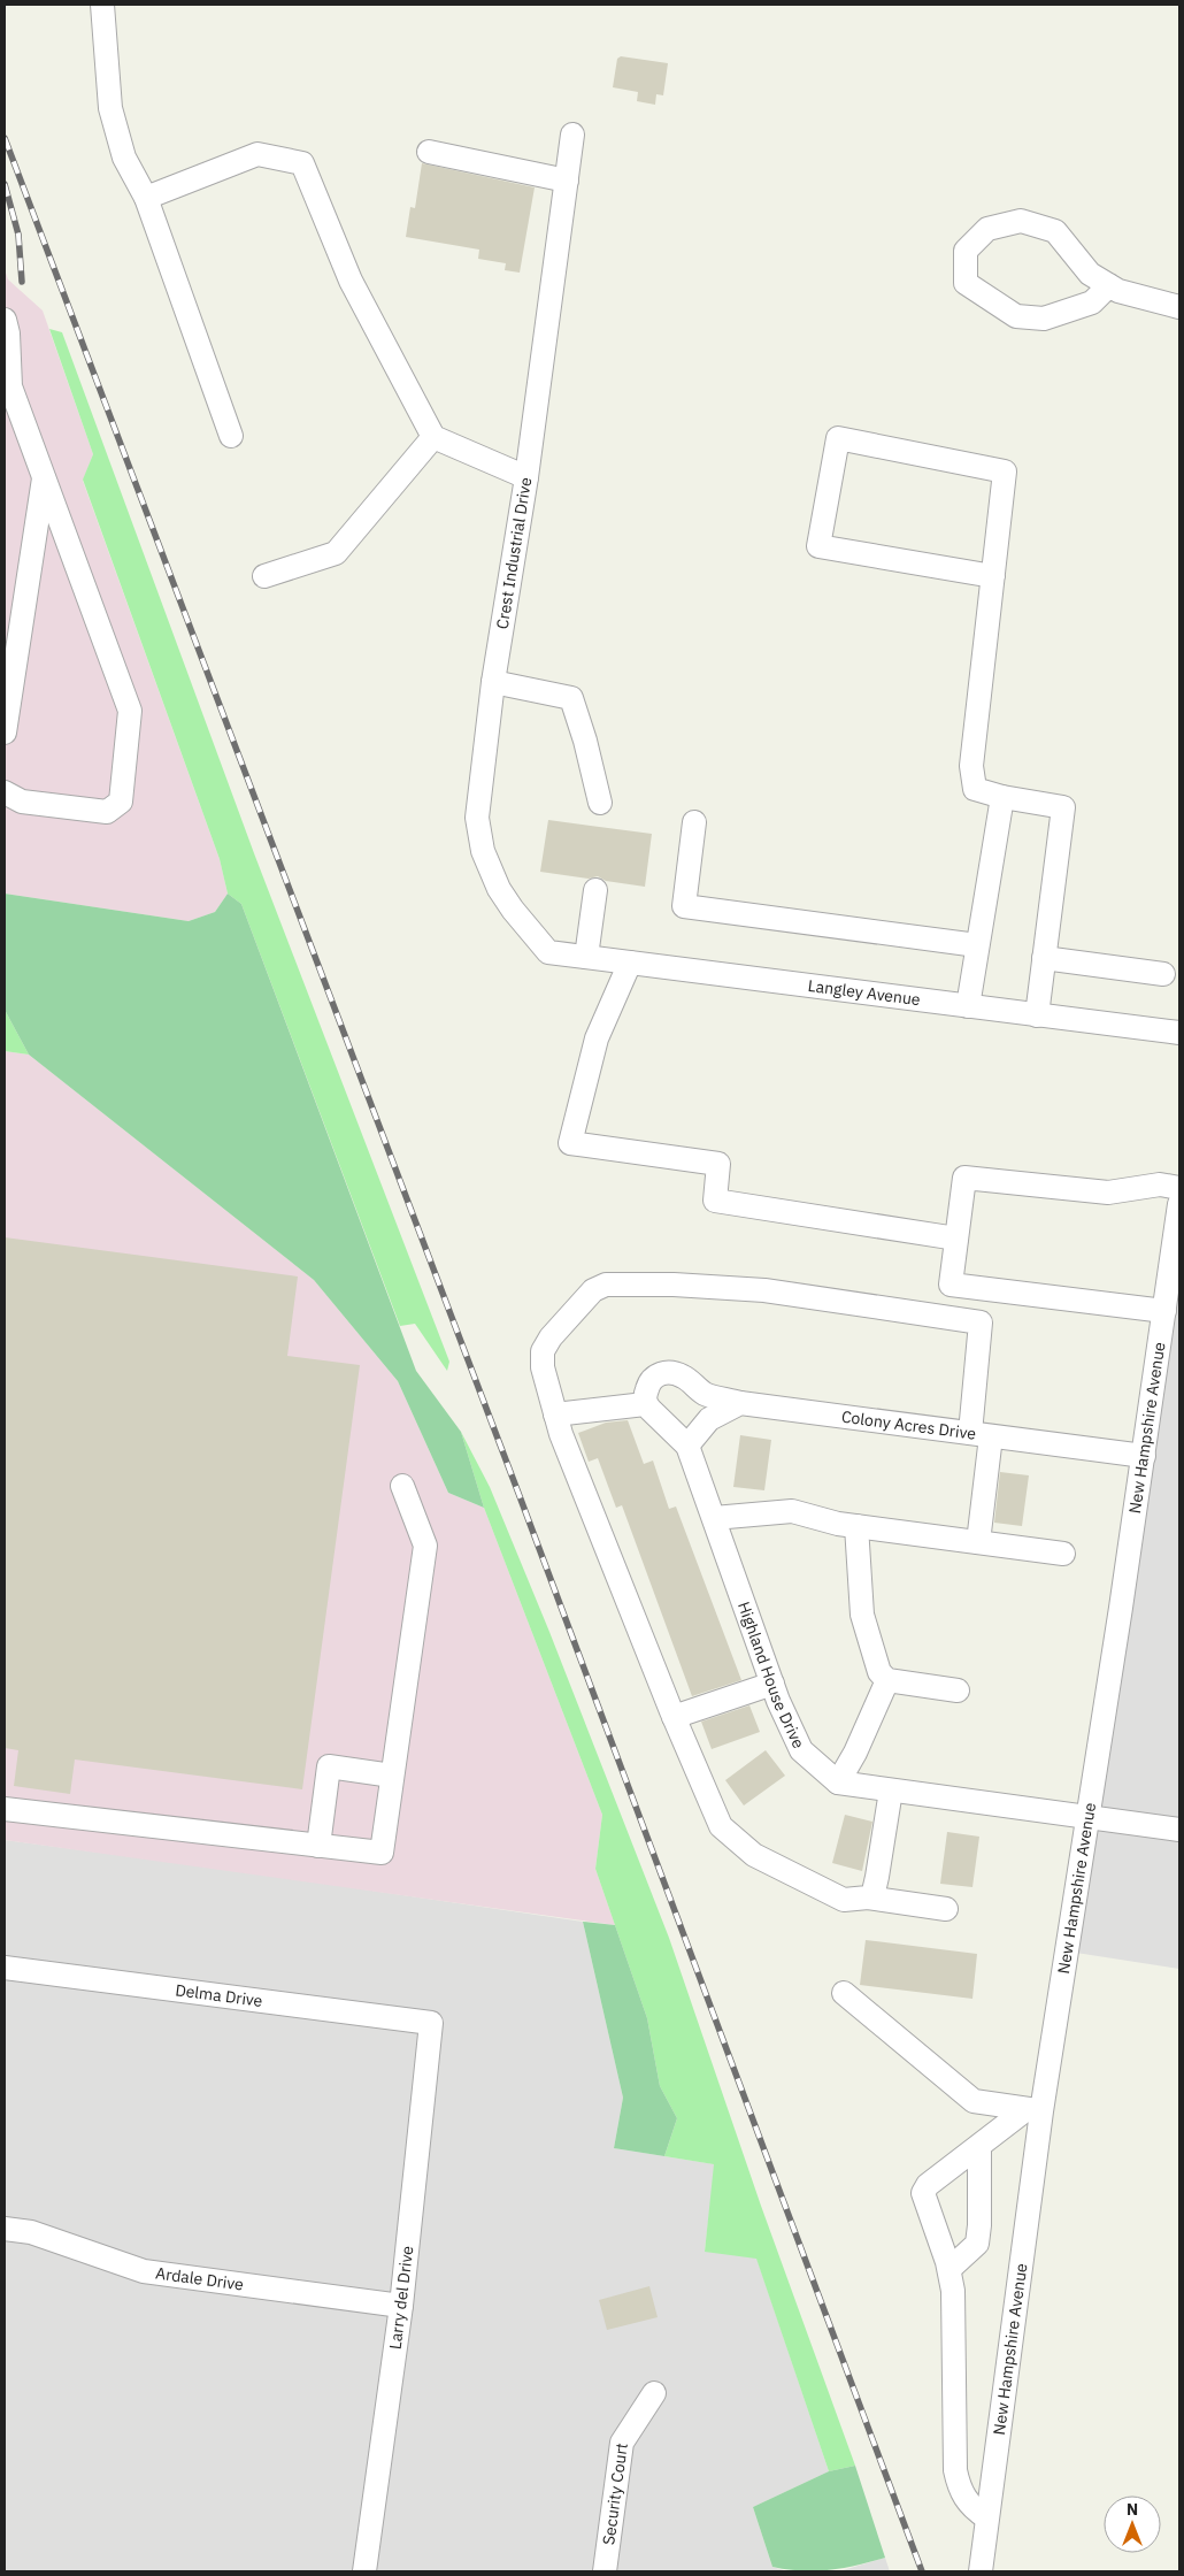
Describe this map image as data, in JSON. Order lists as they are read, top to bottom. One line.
{"streets":{"street":["Crest Industrial Drive","Langley Avenue","Colony Acres Drive","New Hampshire Avenue","Highland House Drive","Delma Drive","Ardale Drive","Larry del Drive","Security Court"]},"crossings":[["Crest Industrial Drive","Langley Avenue"],["Colony Acres Drive","New Hampshire Avenue"],["Delma Drive","Larry del Drive"],["Ardale Drive","Larry del Drive"]],"north":"top"}
